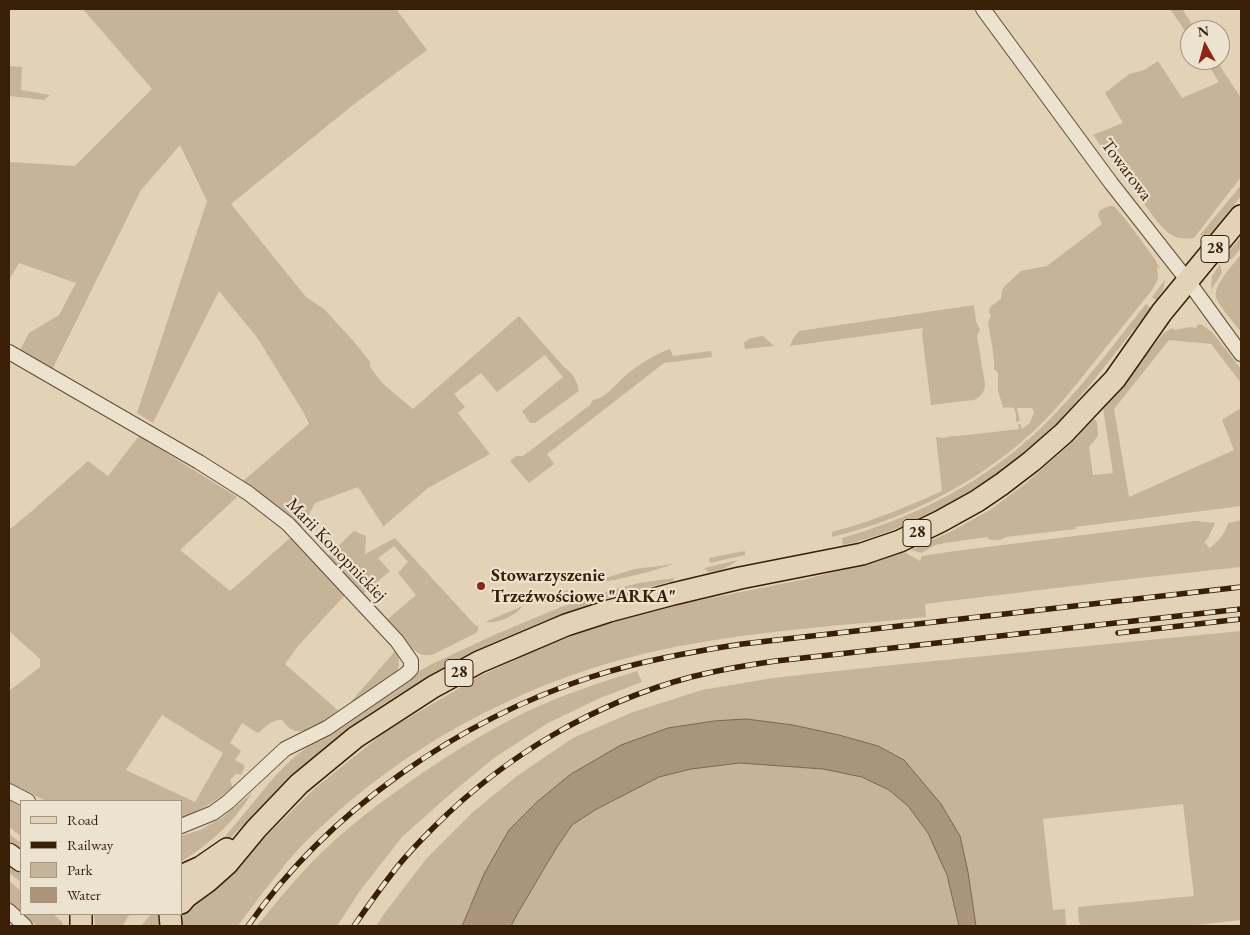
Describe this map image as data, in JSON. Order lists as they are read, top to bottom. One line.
{"streets":{"main road":["28"],"street":["Towarowa","Marii Konopnickiej"]},"crossings":[["Towarowa","28"]],"places":["Stowarzyszenie Trzeźwościowe \"ARKA\""],"legend":["Road","Railway","Park","Water"],"north":"top"}
